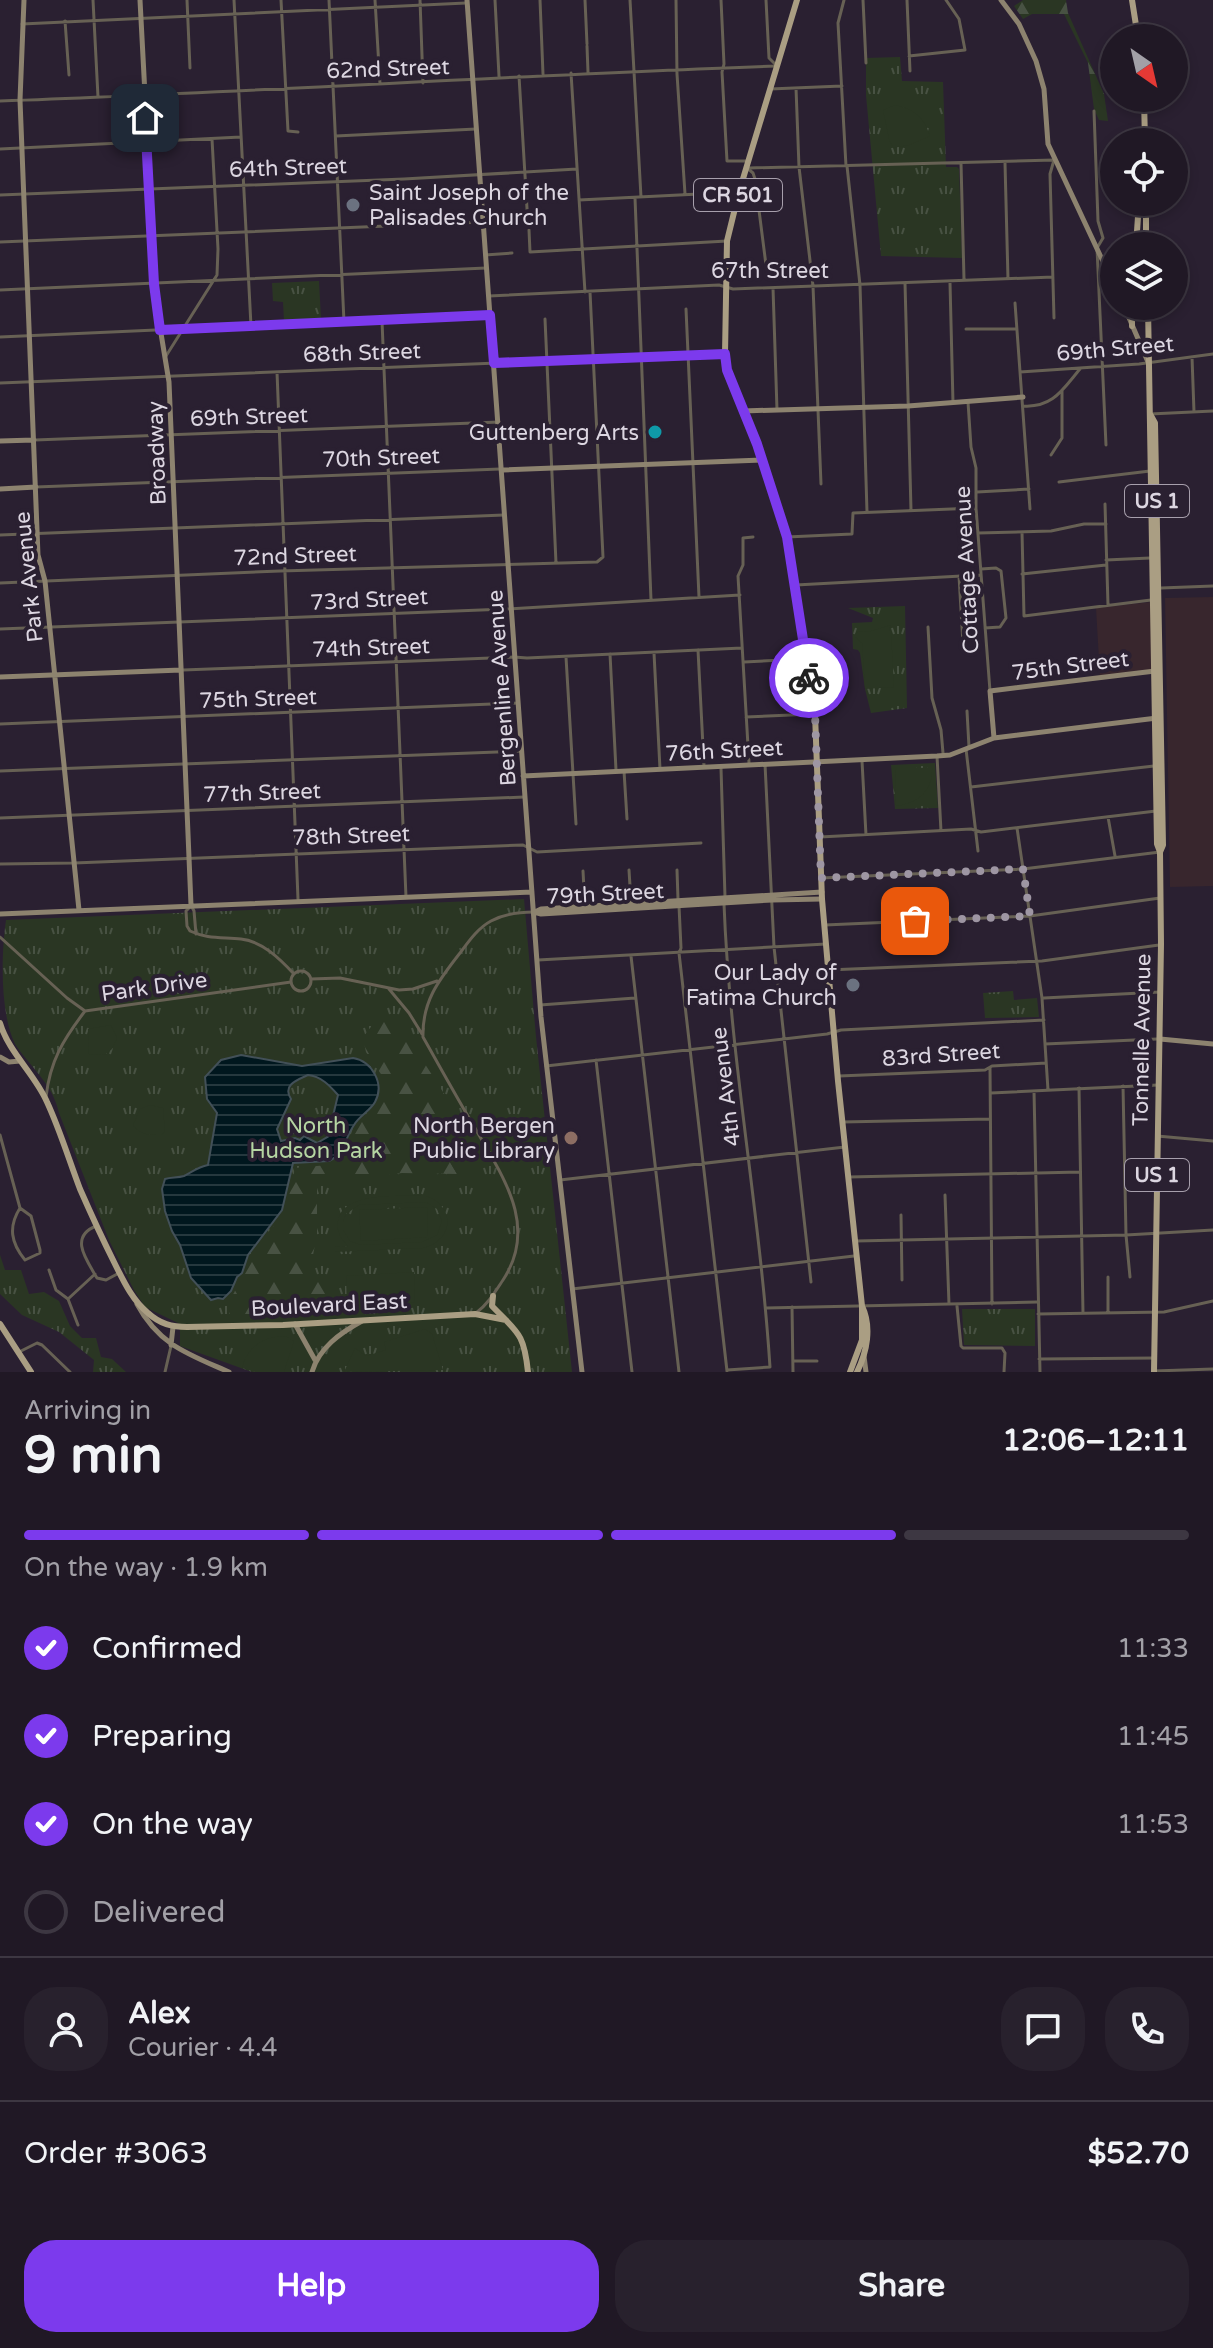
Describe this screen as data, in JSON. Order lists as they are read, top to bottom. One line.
{"streets":{"main road":["CR 501","US 1","Tonnelle Avenue","Boulevard East"],"street":["62nd Street","64th Street","67th Street","69th Street","68th Street","Broadway","70th Street","72nd Street","Cottage Avenue","Park Avenue","73rd Street","74th Street","75th Street","Bergenline Avenue","76th Street","77th Street","78th Street","79th Street","Park Drive","83rd Street","4th Avenue"]},"crossings":[["62nd Street","CR 501"],["62nd Street","Broadway"],["62nd Street","Park Avenue"],["62nd Street","Bergenline Avenue"],["64th Street","Broadway"],["64th Street","Park Avenue"],["64th Street","Bergenline Avenue"],["CR 501","67th Street"],["CR 501","68th Street"],["CR 501","70th Street"],["CR 501","76th Street"],["CR 501","79th Street"],["CR 501","83rd Street"],["67th Street","Bergenline Avenue"],["69th Street","Broadway"],["69th Street","Park Avenue"],["69th Street","Bergenline Avenue"],["69th Street","Tonnelle Avenue"],["68th Street","Broadway"],["68th Street","Park Avenue"],["68th Street","Bergenline Avenue"],["Broadway","70th Street"],["Broadway","72nd Street"],["Broadway","73rd Street"],["Broadway","74th Street"],["Broadway","75th Street"],["Broadway","77th Street"],["Broadway","78th Street"],["Broadway","79th Street"],["Broadway","Park Drive"],["70th Street","72nd Street"],["70th Street","Park Avenue"],["70th Street","Bergenline Avenue"],["72nd Street","Park Avenue"],["72nd Street","Bergenline Avenue"],["Cottage Avenue","75th Street"],["Cottage Avenue","76th Street"],["Park Avenue","73rd Street"],["Park Avenue","74th Street"],["Park Avenue","75th Street"],["Park Avenue","77th Street"],["Park Avenue","78th Street"],["Park Avenue","79th Street"],["73rd Street","Bergenline Avenue"],["74th Street","Bergenline Avenue"],["75th Street","Bergenline Avenue"],["75th Street","Tonnelle Avenue"],["Bergenline Avenue","76th Street"],["Bergenline Avenue","77th Street"],["Bergenline Avenue","78th Street"],["Bergenline Avenue","79th Street"],["76th Street","Tonnelle Avenue"],["76th Street","4th Avenue"],["79th Street","Park Drive"],["79th Street","4th Avenue"]],"parks":["North Hudson Park"],"places":["Saint Joseph of the Palisades Church","Guttenberg Arts","Our Lady of Fatima Church","North Bergen Public Library"],"north":"bottom right","page":{"heading":["9 min","Arriving in","12:06–12:11"],"panel":["Alex","Courier · 4.4","Order #3063","$52.70"],"bar":"On the way · 1.9 km","list":[["Confirmed","11:33"],["Preparing","11:45"],["On the way","11:53"],"Delivered"],"buttons":["Help","Share"]}}
